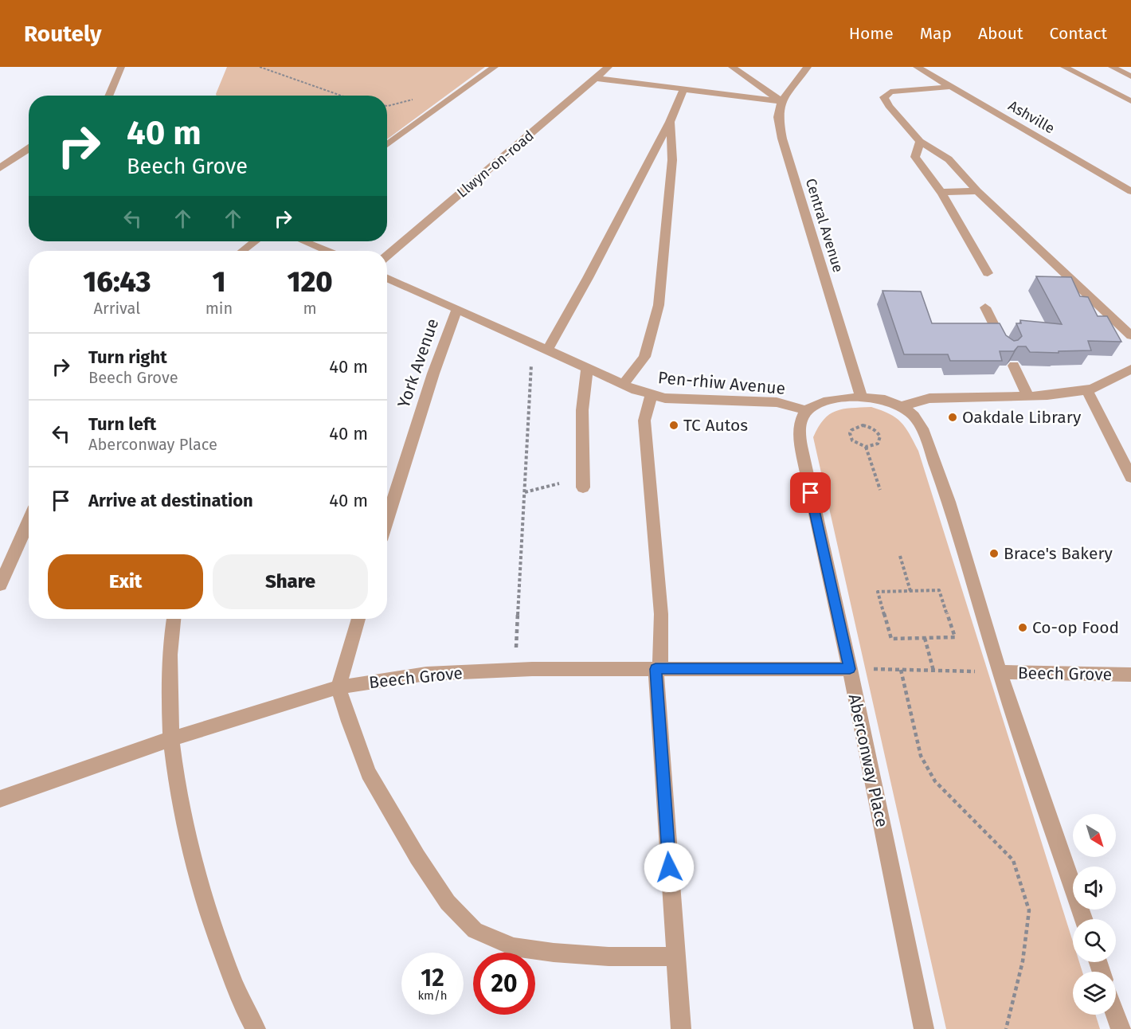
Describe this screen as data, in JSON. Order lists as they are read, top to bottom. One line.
{"streets":{"street":["Ashville","Llwyn-on-road","Central Avenue","York Avenue","Pen-rhiw Avenue","Beech Grove","Aberconway Place"]},"crossings":[["York Avenue","Pen-rhiw Avenue"],["Pen-rhiw Avenue","Aberconway Place"],["Beech Grove","Aberconway Place"]],"places":["Oakdale Library","TC Autos","Brace's Bakery","Co-op Food"],"north":"bottom right","page":{"header":"Routely","nav":["Home","Map","About","Contact"],"turn":["40 m","Beech Grove"],"eta":["16:43","Arrival","1","min","120","m"],"list":[{"name":"Turn right","note":"Beech Grove","value":"40 m"},{"name":"Turn left","note":"Aberconway Place","value":"40 m"},{"name":"Arrive at destination","value":"40 m"}],"buttons":["Exit","Share"],"speed":"12 km/h","limit":"20"}}
